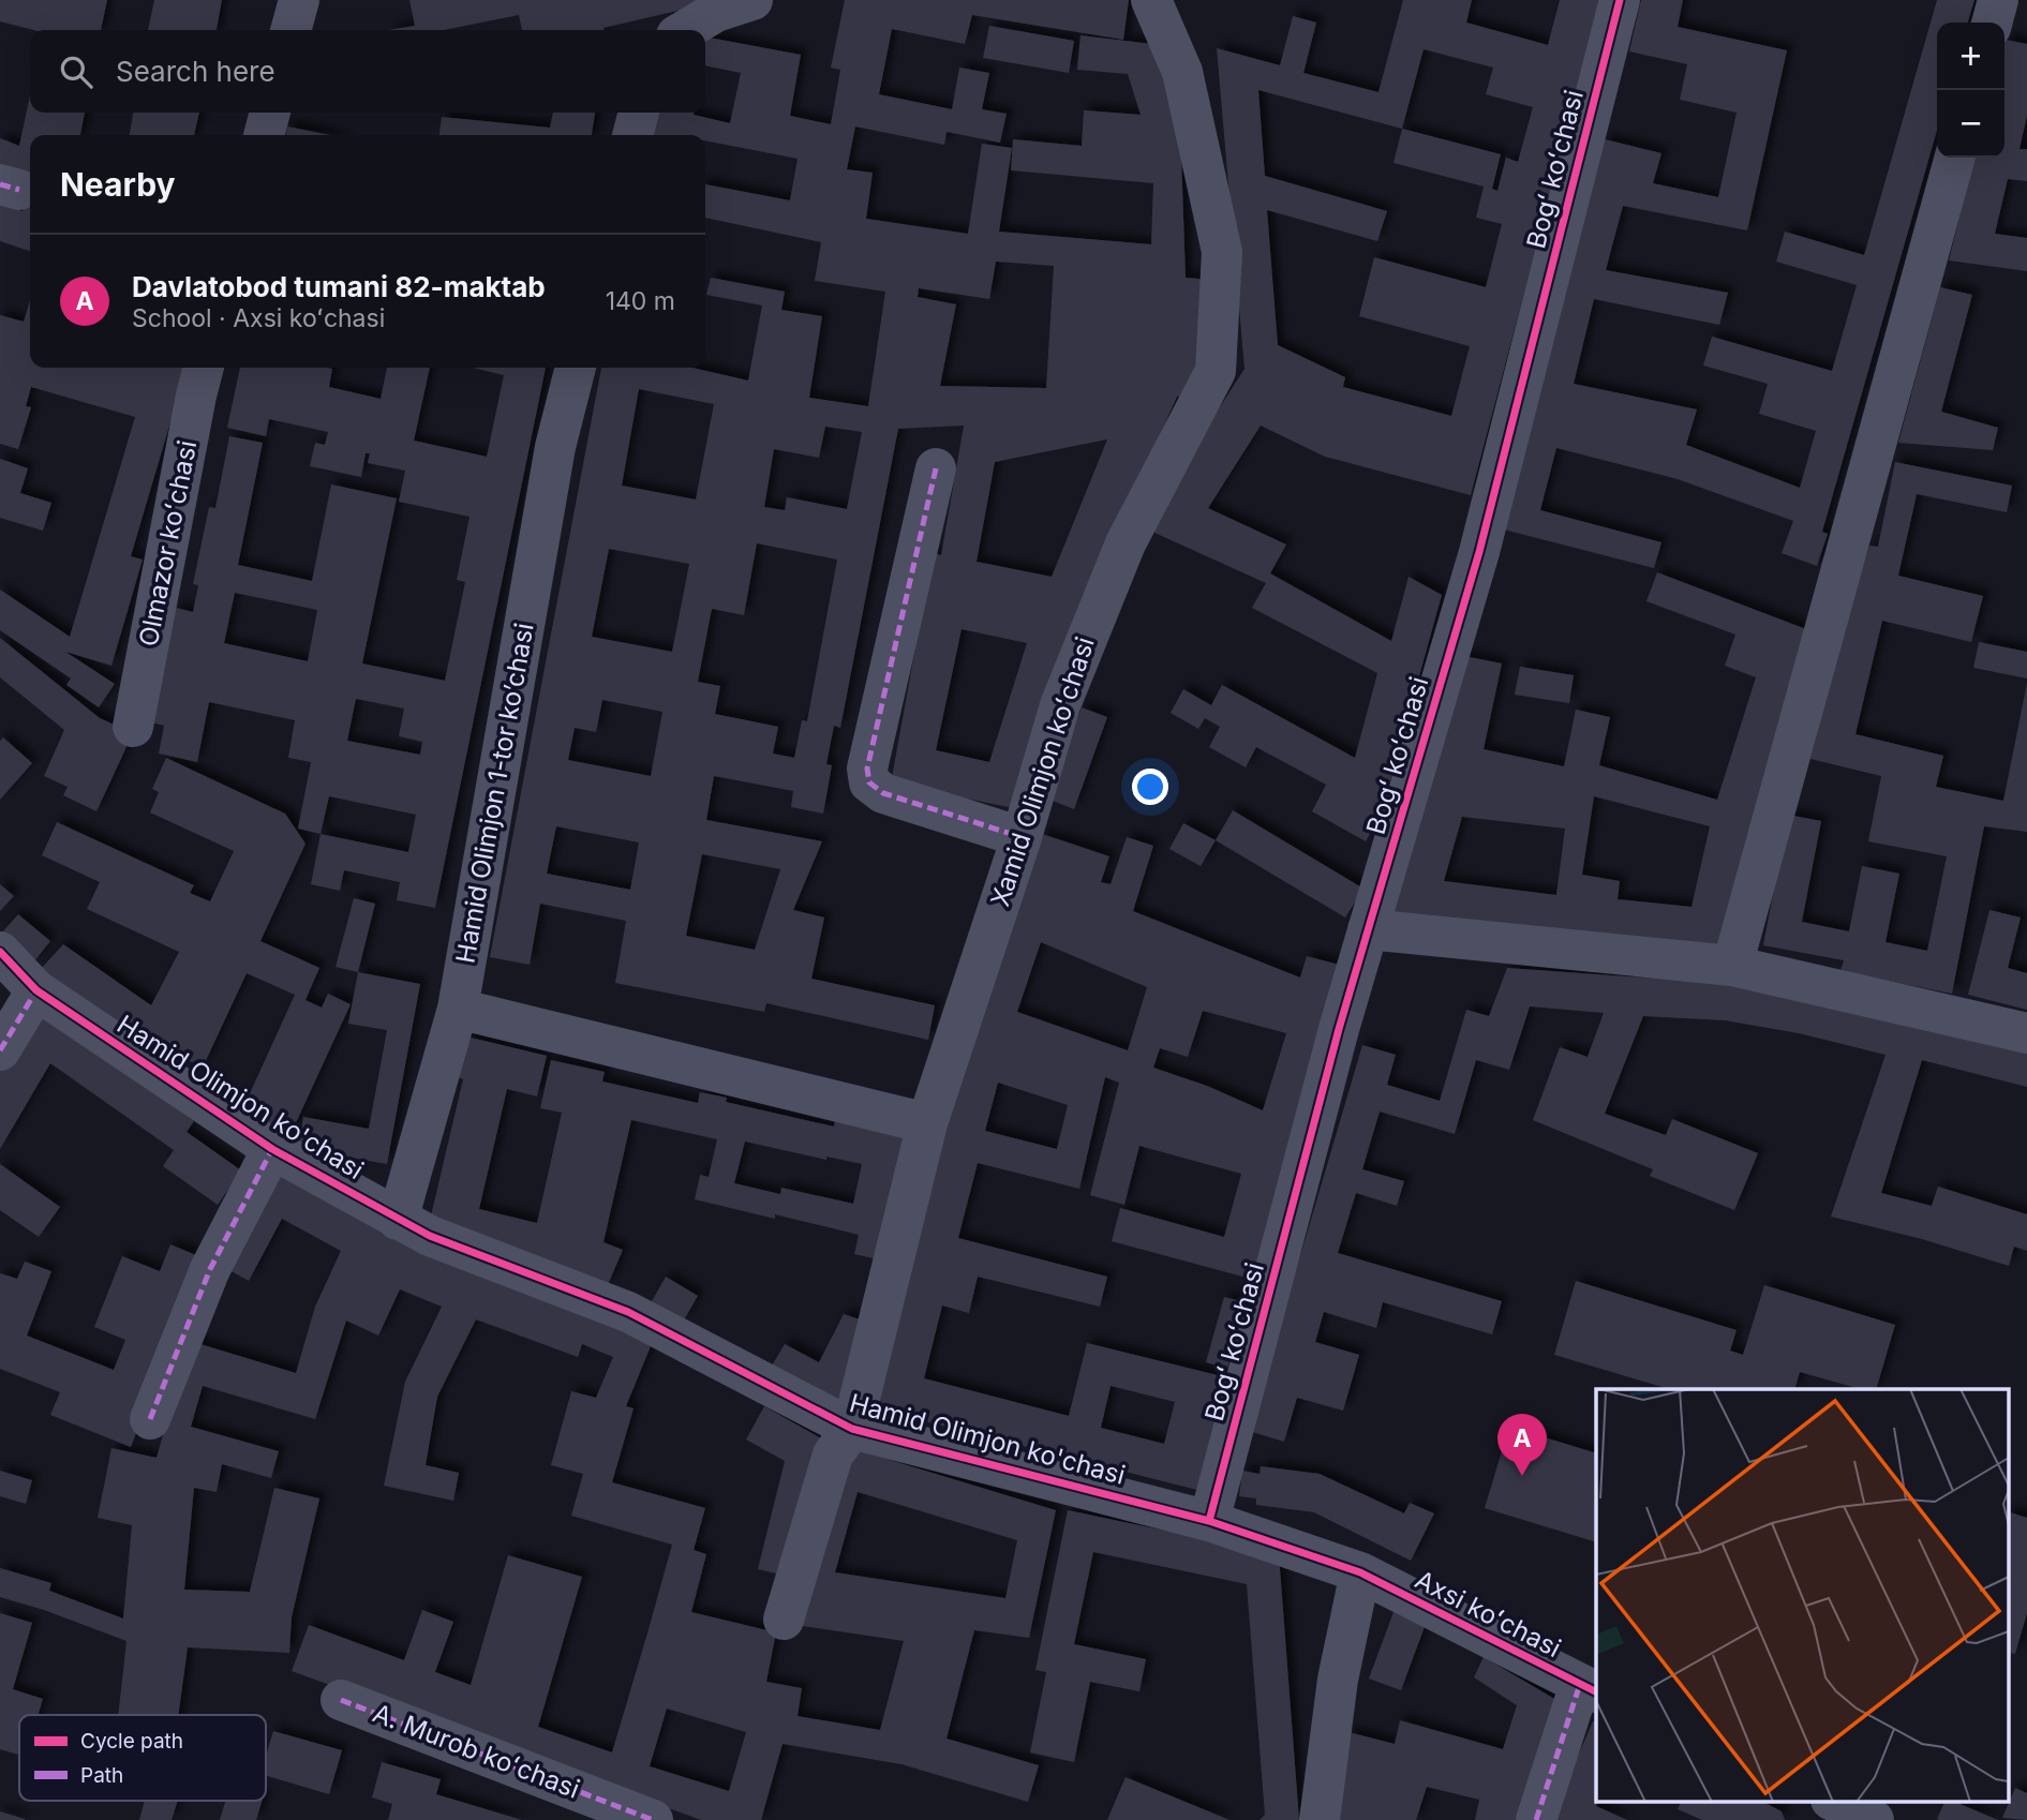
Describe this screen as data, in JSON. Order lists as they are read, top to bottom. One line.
{"streets":{"street":["Bogʻ koʻchasi","Olmazor koʻchasi","Xamid Olimjon koʻchasi","Hamid Olimjon 1-tor koʼchasi","Hamid Olimjon ko'chasi","Axsi koʻchasi","A. Murob koʻchasi"]},"crossings":[["Bogʻ koʻchasi","Hamid Olimjon ko'chasi"],["Xamid Olimjon koʻchasi","Hamid Olimjon ko'chasi"],["Hamid Olimjon 1-tor koʼchasi","Hamid Olimjon ko'chasi"],["Hamid Olimjon ko'chasi","Axsi koʻchasi"]],"legend":["Cycle path","Path"],"page":{"map_buttons":["+","−"],"search":"Search here","heading":"Nearby","list":[{"mark":"A","name":"Davlatobod tumani 82-maktab","note":"School · Axsi koʻchasi","value":"140 m"}],"pins":"A"}}
